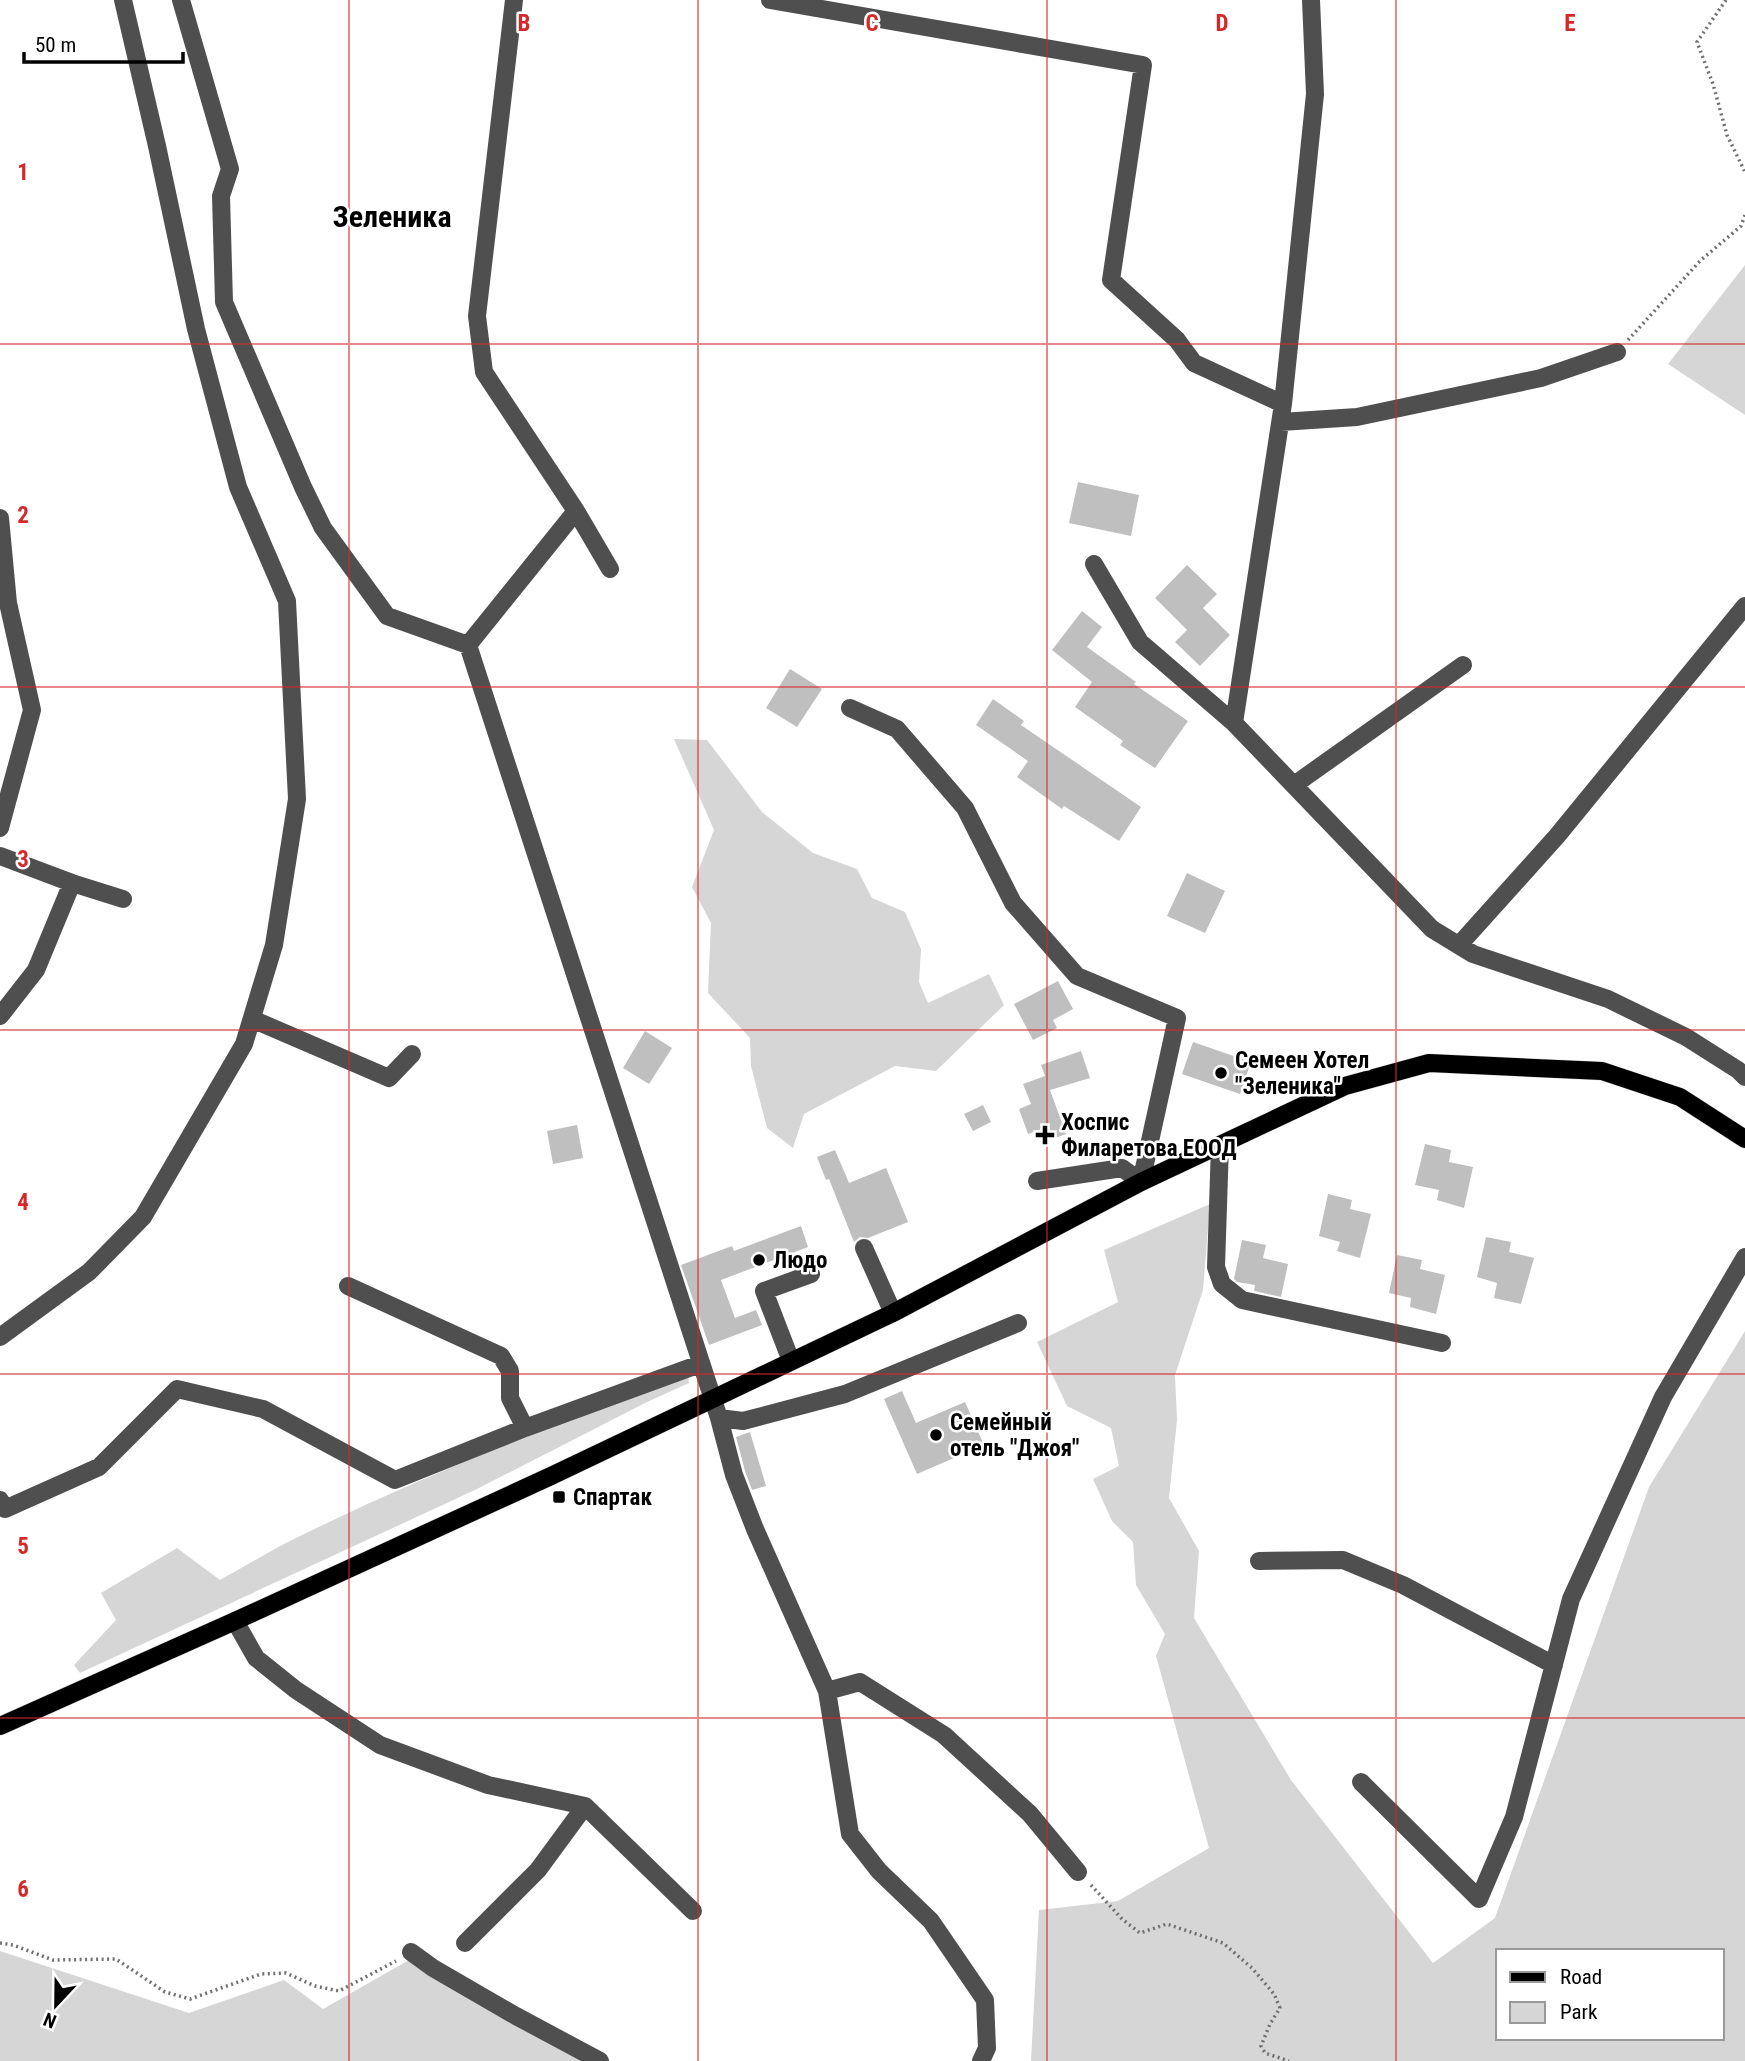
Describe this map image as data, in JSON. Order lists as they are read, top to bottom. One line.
{"districts":["Зеленика"],"places":{"other":["Семеен Хотел \"Зеленика\"","Людо","Семейный отель \"Джоя\""],"health":["Хоспис Филаретова ЕООД"],"transit":["Спартак"]},"legend":["Road","Park"],"scale_bar":"50 m","north":"bottom","grid":{"columns":["B","C","D","E"],"rows":["1","2","3","4","5","6"]}}
